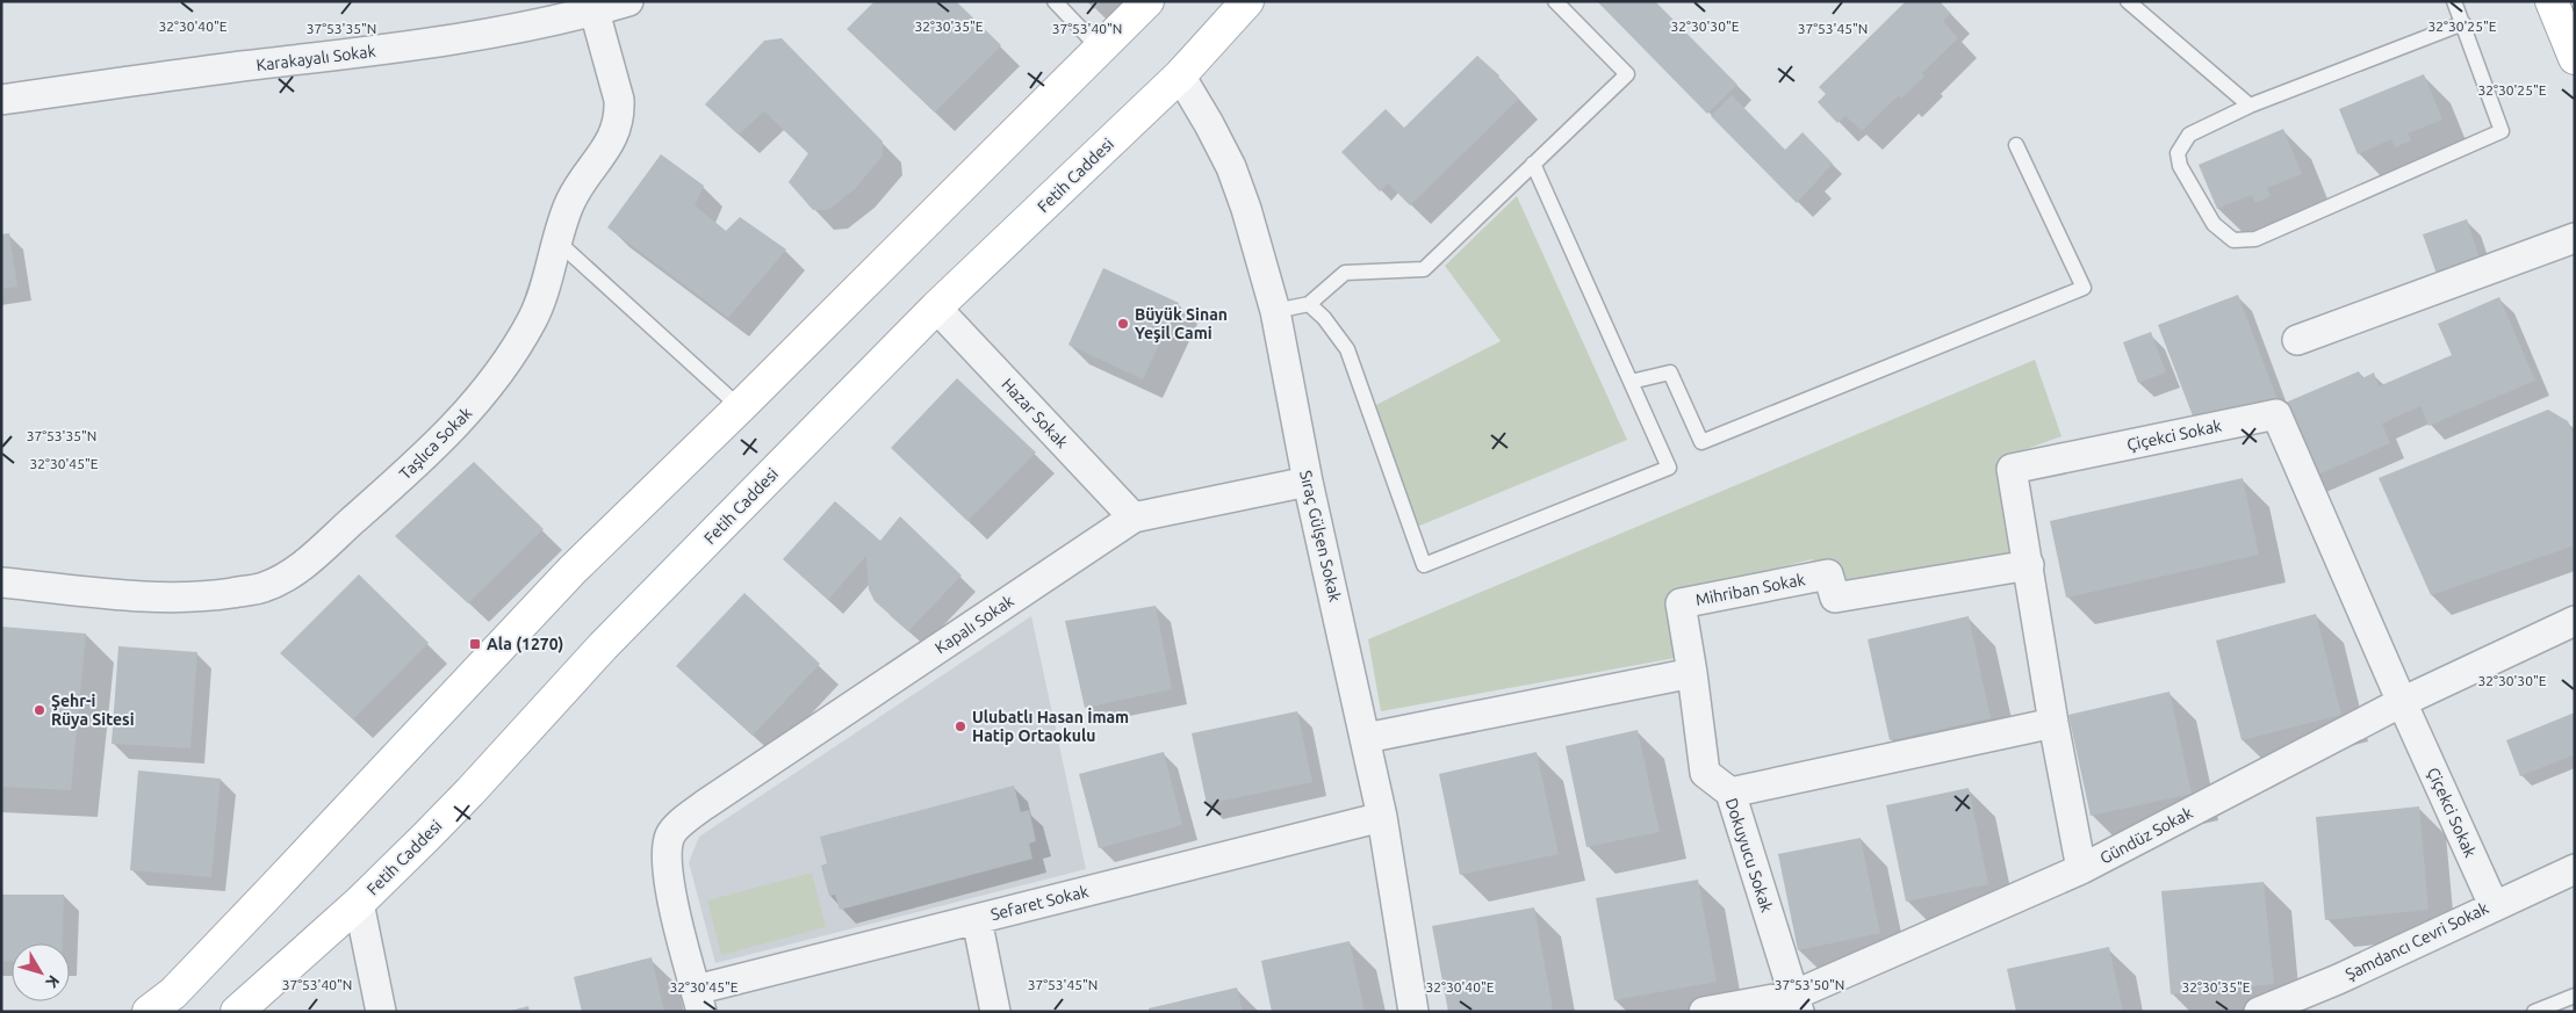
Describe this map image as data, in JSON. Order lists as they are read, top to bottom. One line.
{"streets":{"main road":["Fetih Caddesi"],"street":["Karakayalı Sokak","Hazar Sokak","Çiçekci Sokak","Taşlıca Sokak","Sıraç Gülşen Sokak","Mihriban Sokak","Kapalı Sokak","Gündüz Sokak","Dokuyucu Sokak","Sefaret Sokak","Şamdancı Cevri Sokak"]},"crossings":[["Karakayalı Sokak","Taşlıca Sokak"],["Fetih Caddesi","Hazar Sokak"],["Fetih Caddesi","Sıraç Gülşen Sokak"],["Hazar Sokak","Kapalı Sokak"],["Çiçekci Sokak","Mihriban Sokak"],["Çiçekci Sokak","Gündüz Sokak"],["Çiçekci Sokak","Şamdancı Cevri Sokak"],["Sıraç Gülşen Sokak","Kapalı Sokak"],["Sıraç Gülşen Sokak","Sefaret Sokak"],["Mihriban Sokak","Dokuyucu Sokak"],["Kapalı Sokak","Sefaret Sokak"],["Gündüz Sokak","Dokuyucu Sokak"]],"places":{"other":["Büyük Sinan Yeşil Cami","Şehr-i Rüya Sitesi","Ulubatlı Hasan İmam Hatip Ortaokulu"],"transit":["Ala (1270)"]},"north":"bottom right","coordinates":["32°30'40\"E","32°30'35\"E","32°30'30\"E","32°30'25\"E","37°53'35\"N","37°53'40\"N","37°53'45\"N","32°30'45\"E","37°53'50\"N"]}
